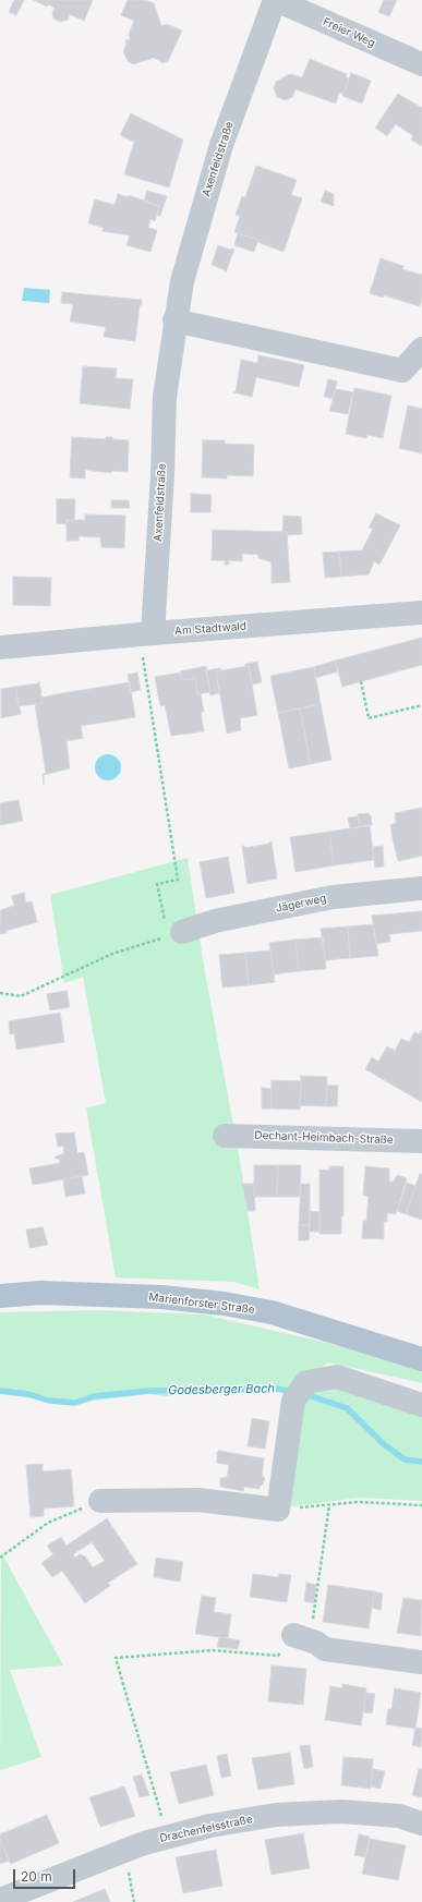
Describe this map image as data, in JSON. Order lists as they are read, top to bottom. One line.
{"streets":{"main road":["Marienforster Straße"],"street":["Freier Weg","Axenfeldstraße","Am Stadtwald","Jägerweg","Dechant-Heimbach-Straße","Drachenfelsstraße"]},"crossings":[["Freier Weg","Axenfeldstraße"],["Axenfeldstraße","Am Stadtwald"]],"water":["Godesberger Bach"],"scale_bar":"20 m"}
